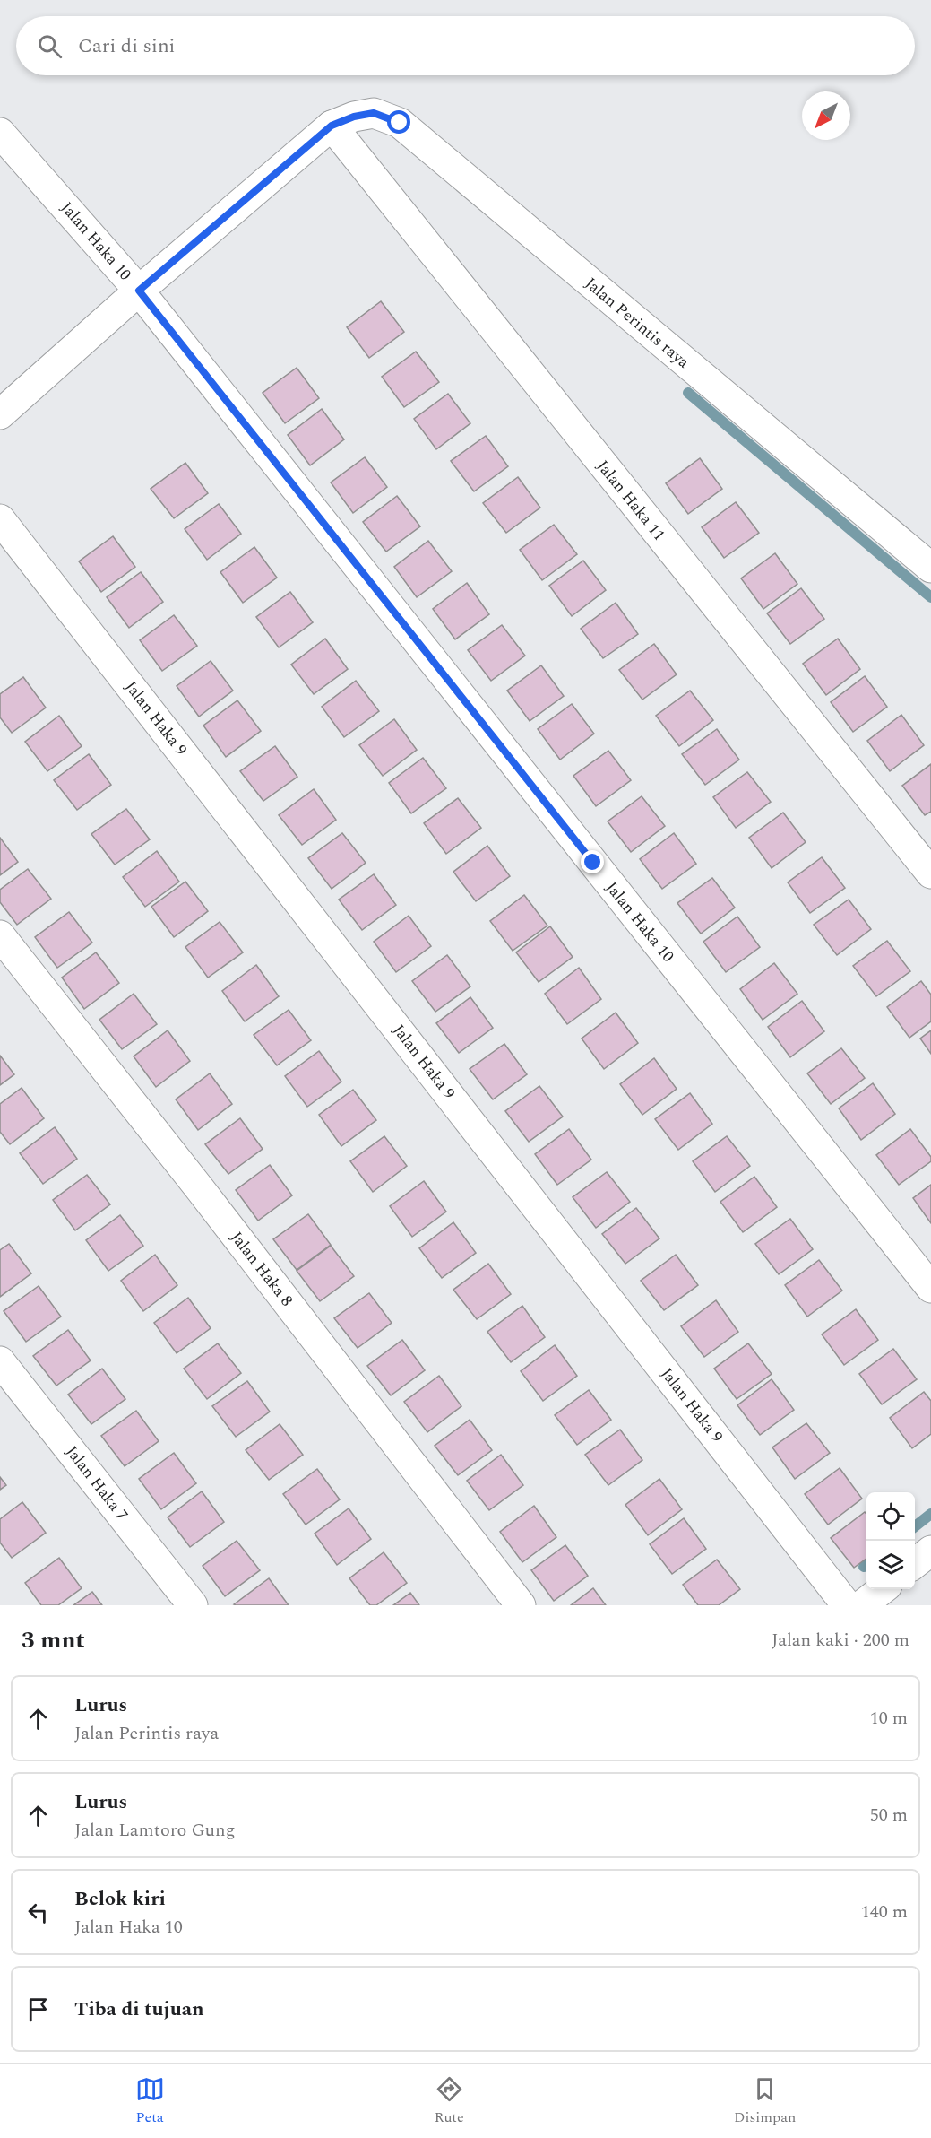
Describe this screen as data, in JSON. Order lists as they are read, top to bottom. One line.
{"streets":{"street":["Jalan Haka 10","Jalan Perintis raya","Jalan Haka 11","Jalan Haka 9","Jalan Haka 8","Jalan Haka 7"]},"crossings":[["Jalan Haka 10","Jalan Perintis raya"],["Jalan Perintis raya","Jalan Haka 11"]],"north":"bottom left","page":{"search":"Cari di sini","heading":["3 mnt","Jalan kaki · 200 m"],"list":[["Lurus","Jalan Perintis raya","10 m"],["Lurus","Jalan Lamtoro Gung","50 m"],["Belok kiri","Jalan Haka 10","140 m"],"Tiba di tujuan"],"nav":["Peta","Rute","Disimpan"]}}
